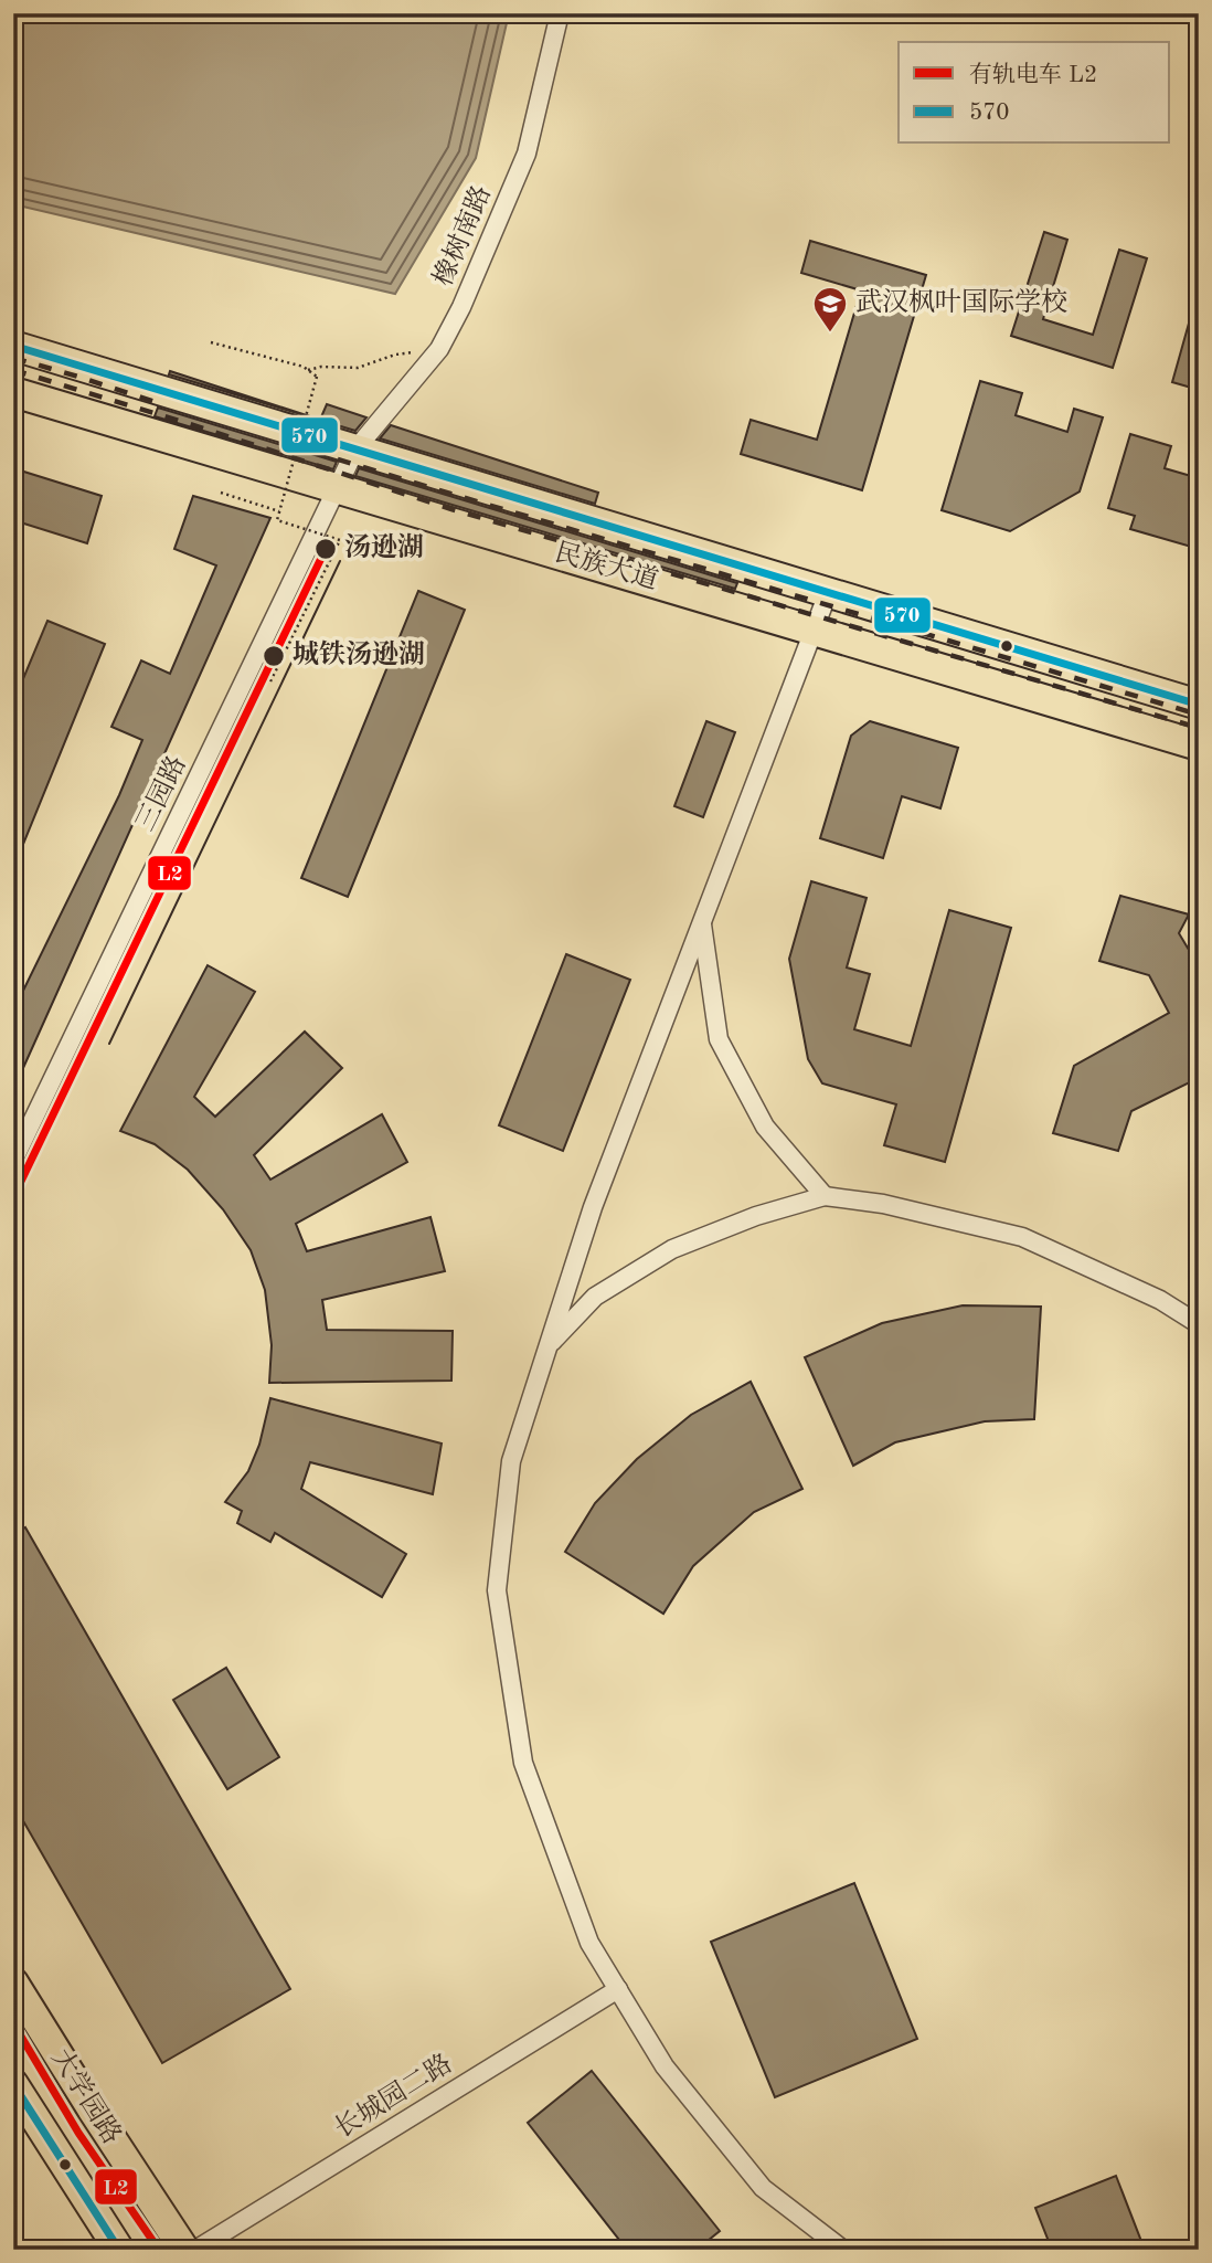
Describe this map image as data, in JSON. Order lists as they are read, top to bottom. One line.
{"streets":{"main road":["民族大道","大学园路"],"street":["橡树南路","三园路","长城园二路"]},"crossings":[["橡树南路","民族大道"],["橡树南路","三园路"],["民族大道","三园路"]],"places":{"school or university":["武汉枫叶国际学校"],"other":["汤逊湖","城铁汤逊湖"]},"lines":["transit line 570","tram line L2"],"legend":["有轨电车 L2","570"]}
